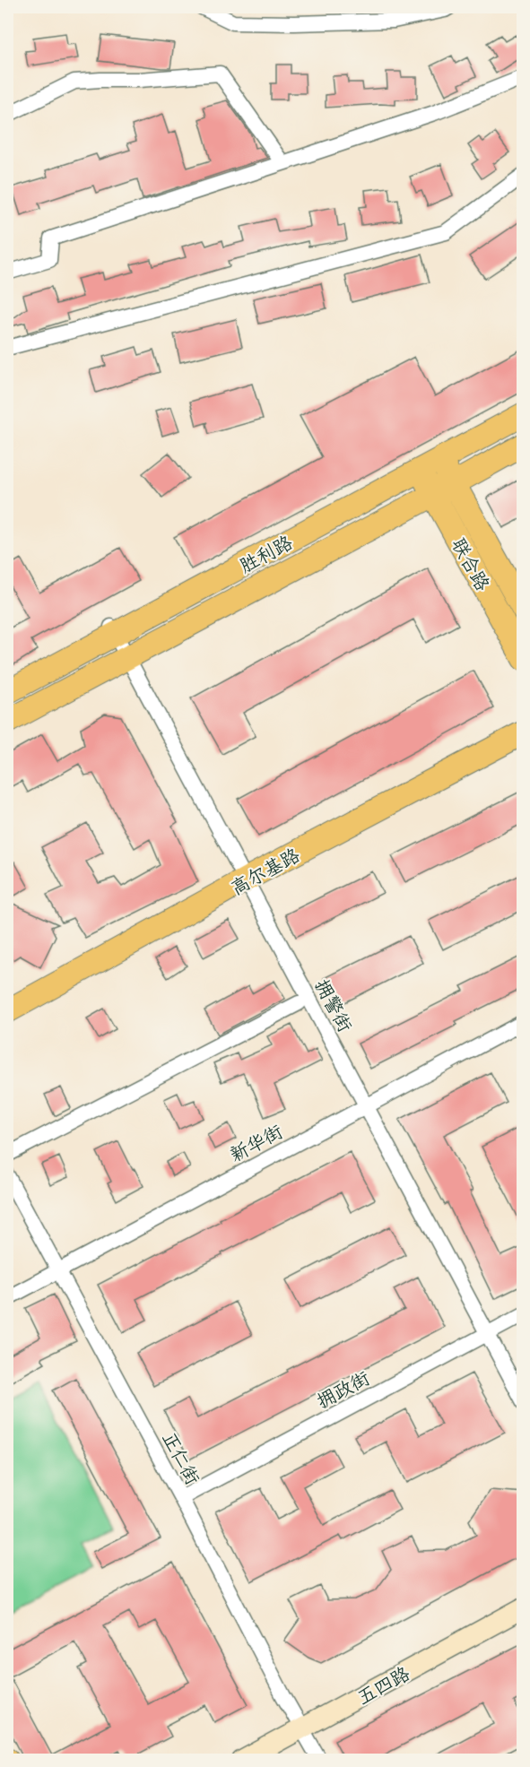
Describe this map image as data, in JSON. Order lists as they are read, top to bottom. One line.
{"streets":{"main road":["胜利路","联合路","高尔基路","五四路"],"street":["拥警街","新华街","拥政街","正仁街"]},"crossings":[["胜利路","联合路"],["胜利路","拥警街"],["高尔基路","拥警街"],["拥警街","新华街"],["拥警街","拥政街"],["新华街","正仁街"],["拥政街","正仁街"],["正仁街","五四路"]]}
